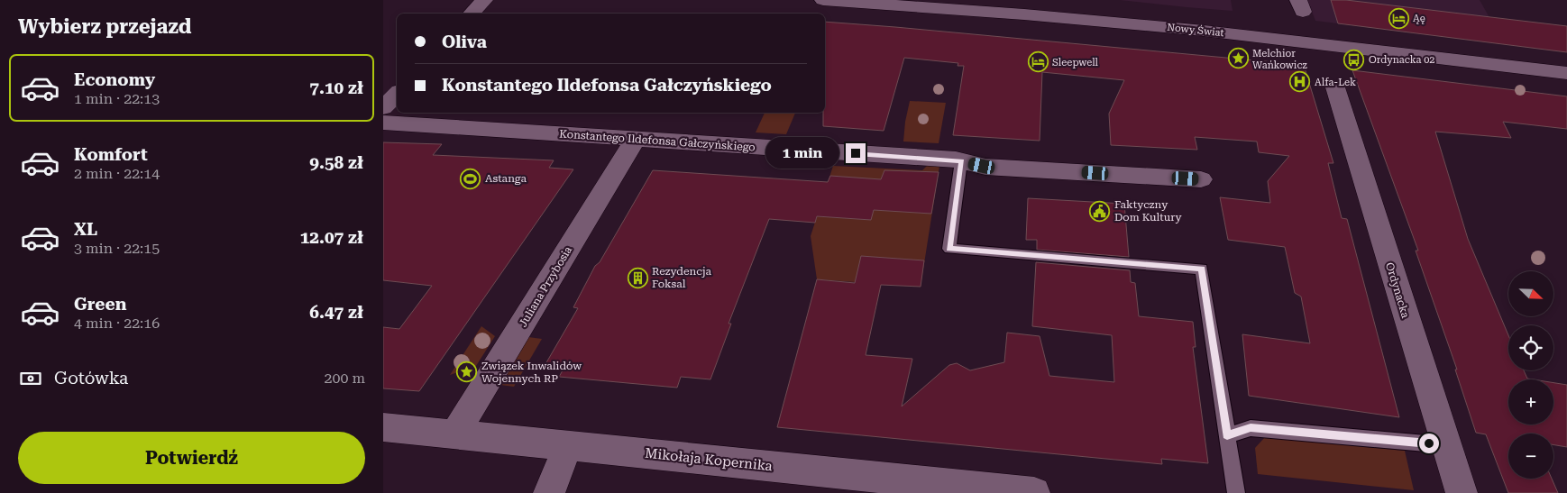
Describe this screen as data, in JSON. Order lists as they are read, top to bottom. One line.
{"streets":{"street":["Nowy Świat","Konstantego Ildefonsa Gałczyńskiego","Juliana Przybosia","Ordynacka","Mikołaja Kopernika"]},"crossings":[["Konstantego Ildefonsa Gałczyńskiego","Juliana Przybosia"],["Juliana Przybosia","Mikołaja Kopernika"]],"places":{"hotel":["Ąę","Sleepwell"],"place":["Melchior Wańkowicz","Związek Inwalidów Wojennych RP"],"bus stop":["Ordynacka 02"],"hospital":["Alfa-Lek"],"sports":["Astanga"],"public building":["Faktyczny Dom Kultury"],"building":["Rezydencja Foksal"]},"north":"bottom right","page":{"heading":"Wybierz przejazd","banner":["Oliva","Konstantego Ildefonsa Gałczyńskiego"],"list":[{"name":"Economy","note":"1 min · 22:13","value":"7.10 zł"},{"name":"Komfort","note":"2 min · 22:14","value":"9.58 zł"},{"name":"XL","note":"3 min · 22:15","value":"12.07 zł"},{"name":"Green","note":"4 min · 22:16","value":"6.47 zł"}],"bubble":"1 min","map_buttons":["+","−"],"pay":["Gotówka","200 m"],"buttons":"Potwierdź"}}
